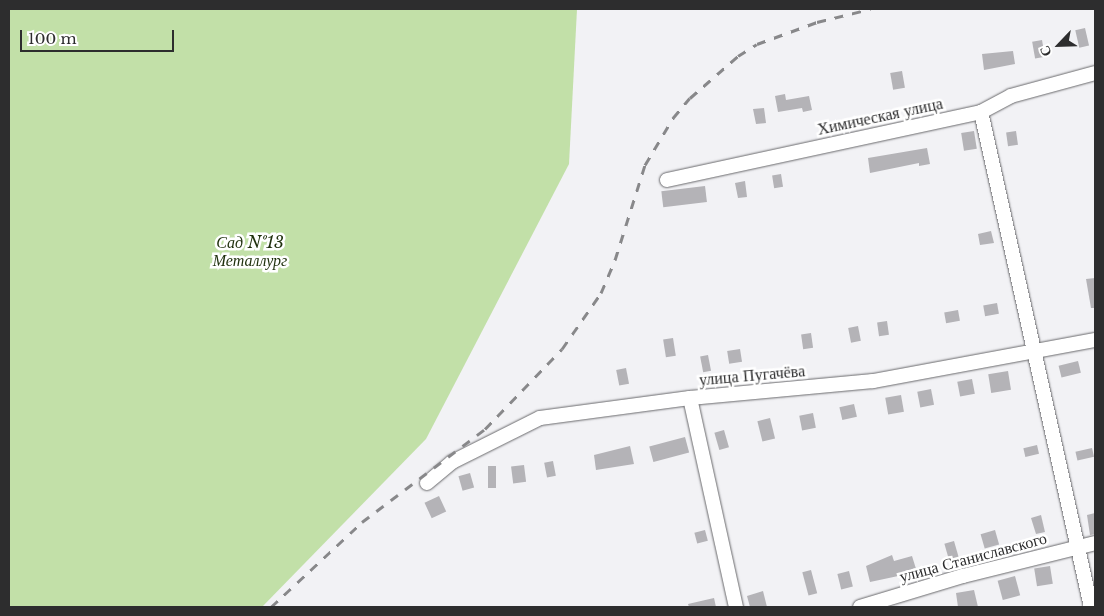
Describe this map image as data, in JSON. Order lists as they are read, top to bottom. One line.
{"streets":{"street":["Химическая улица","улица Пугачёва","улица Станиславского"]},"parks":["Сад №13 Металлург"],"scale_bar":"100 m","north":"bottom left"}
